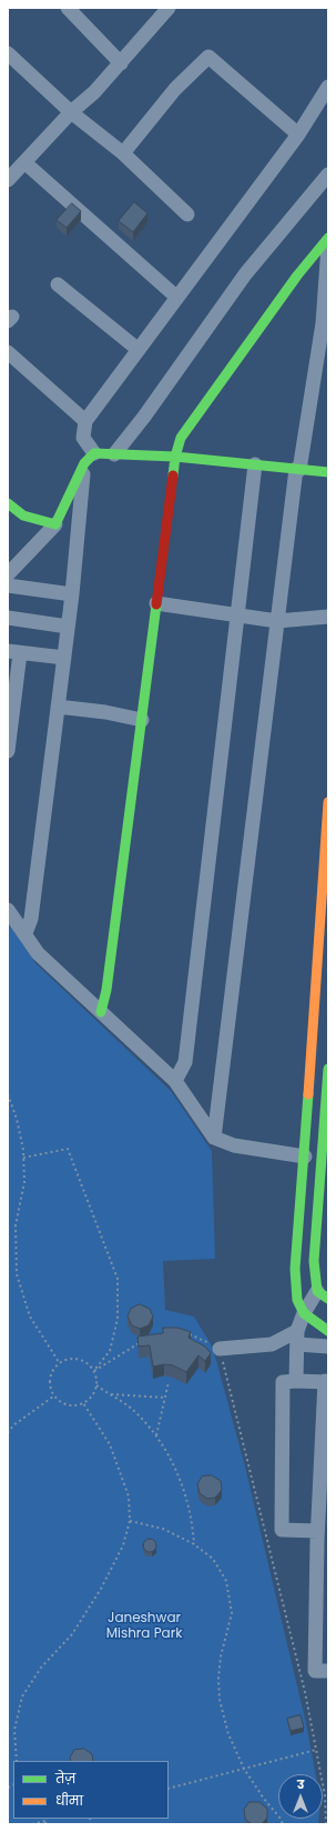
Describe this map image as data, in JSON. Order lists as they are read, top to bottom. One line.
{"parks":["Janeshwar Mishra Park"],"legend":["तेज़","धीमा"],"north":"top"}
